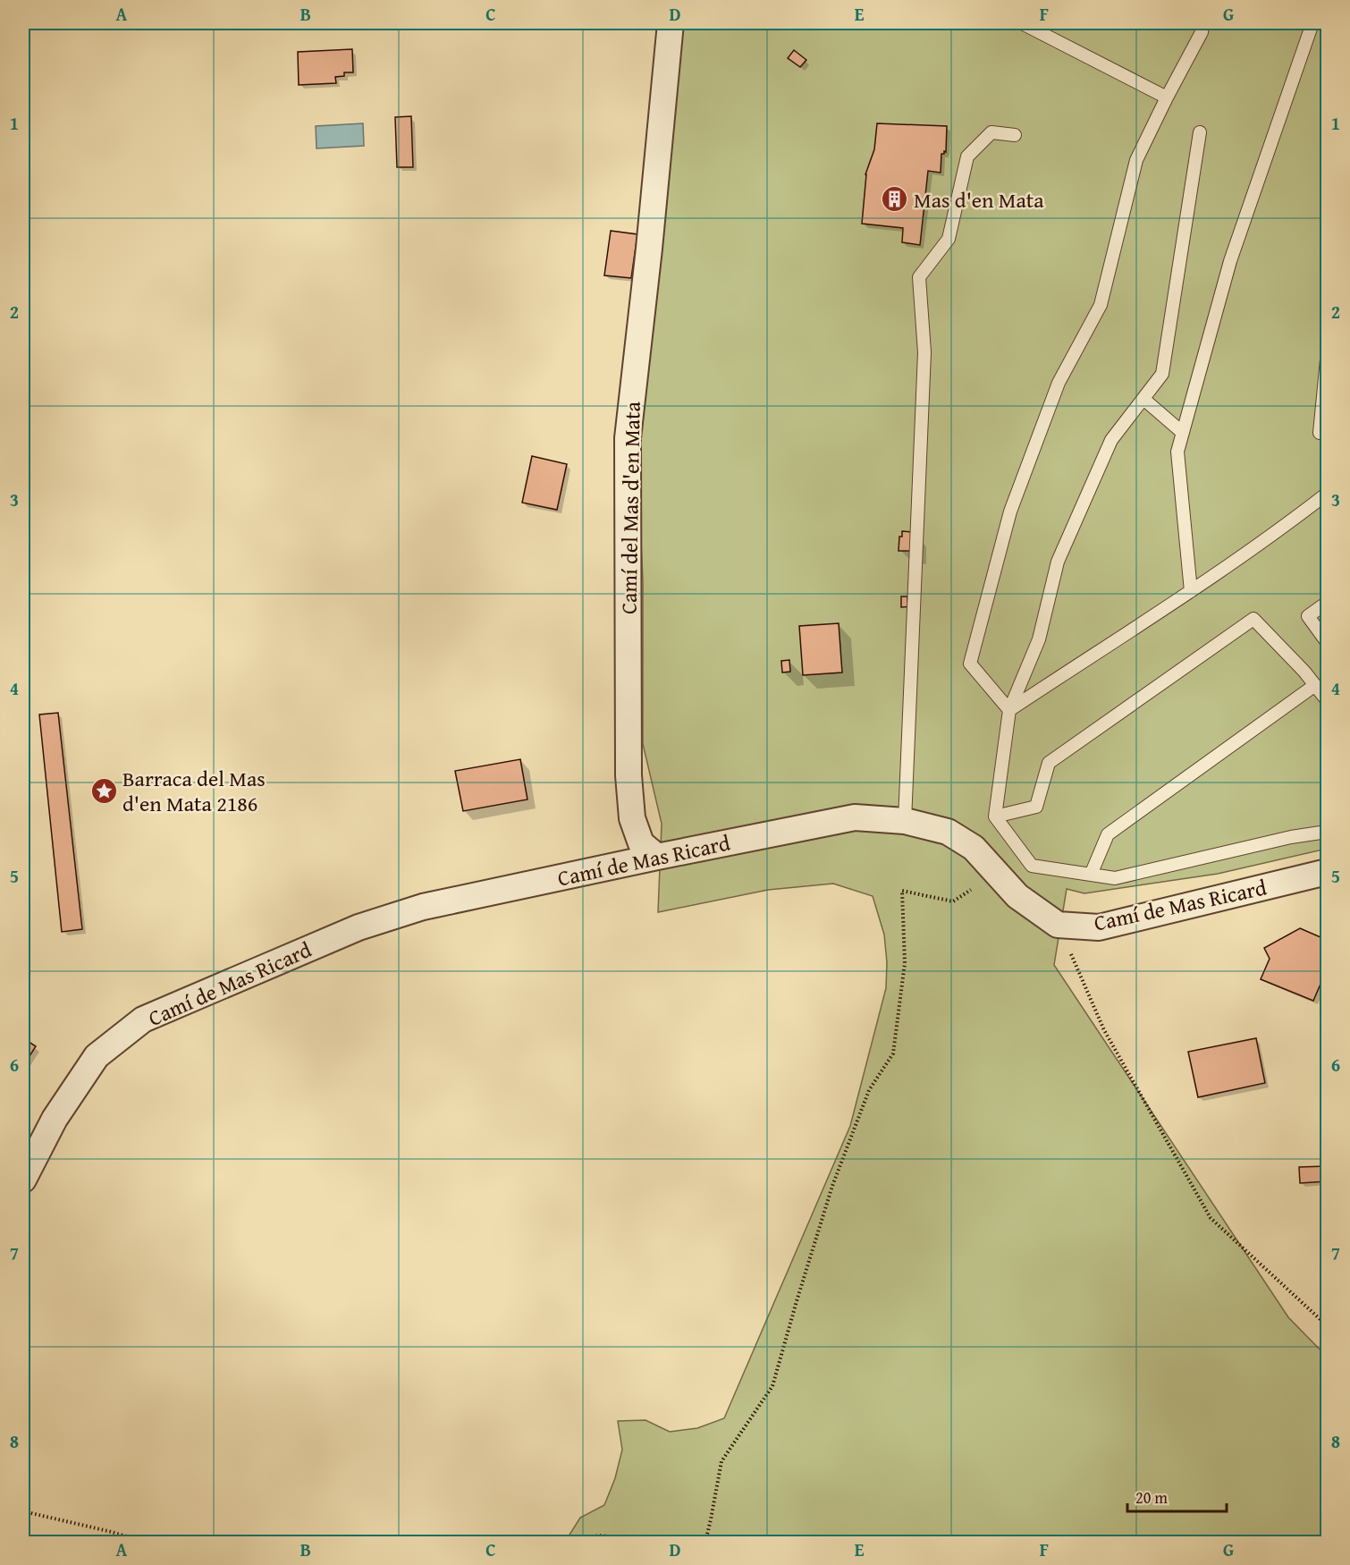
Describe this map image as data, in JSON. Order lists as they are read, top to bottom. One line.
{"streets":{"street":["Camí del Mas d'en Mata","Camí de Mas Ricard"]},"crossings":[["Camí del Mas d'en Mata","Camí de Mas Ricard"]],"places":{"building":["Mas d'en Mata"],"place":["Barraca del Mas d'en Mata 2186"]},"scale_bar":"20 m","grid":{"columns":["A","B","C","D","E","F","G"],"rows":["1","2","3","4","5","6","7","8"]}}
